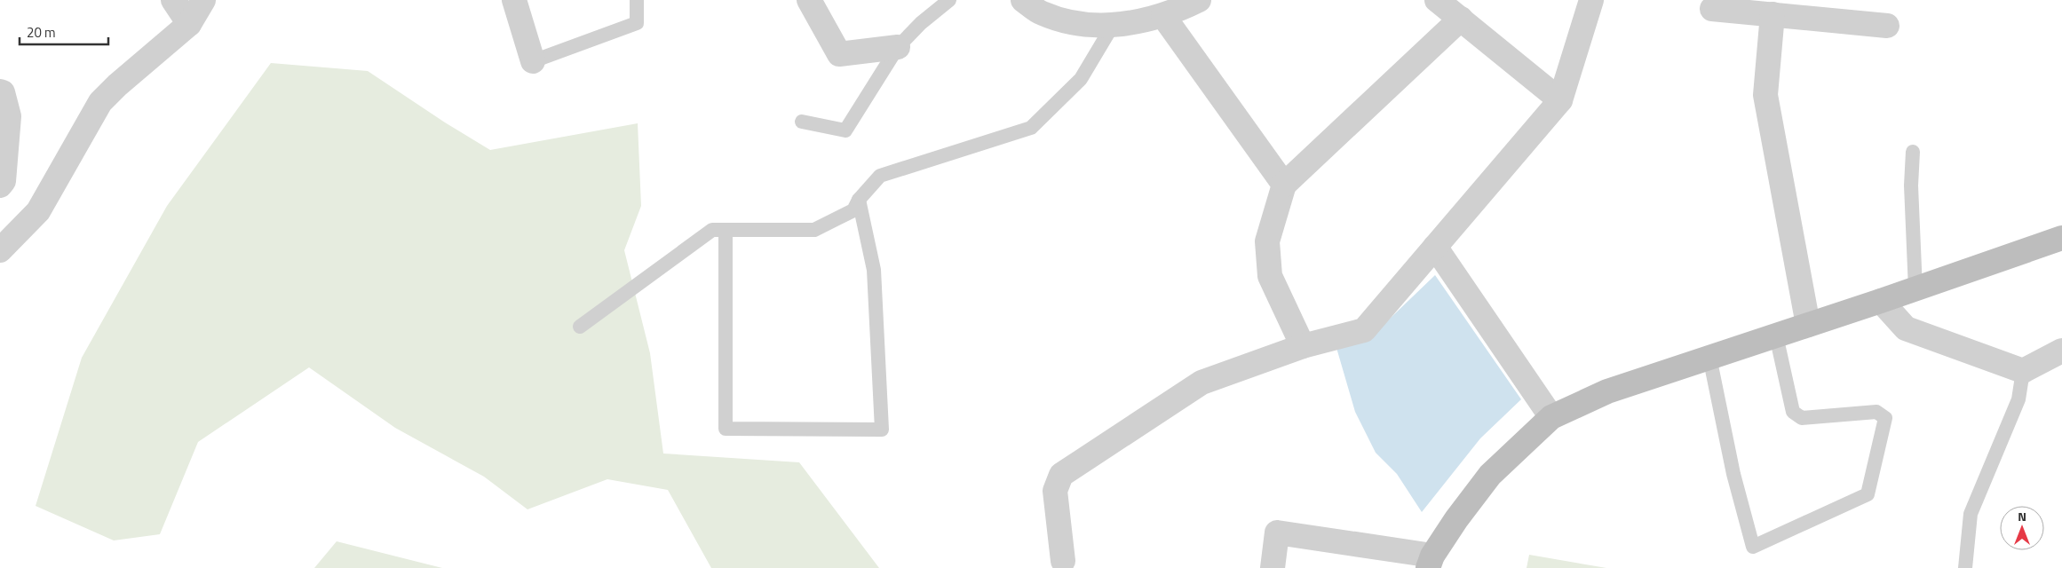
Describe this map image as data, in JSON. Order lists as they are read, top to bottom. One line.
{"scale_bar":"20 m","north":"top"}
